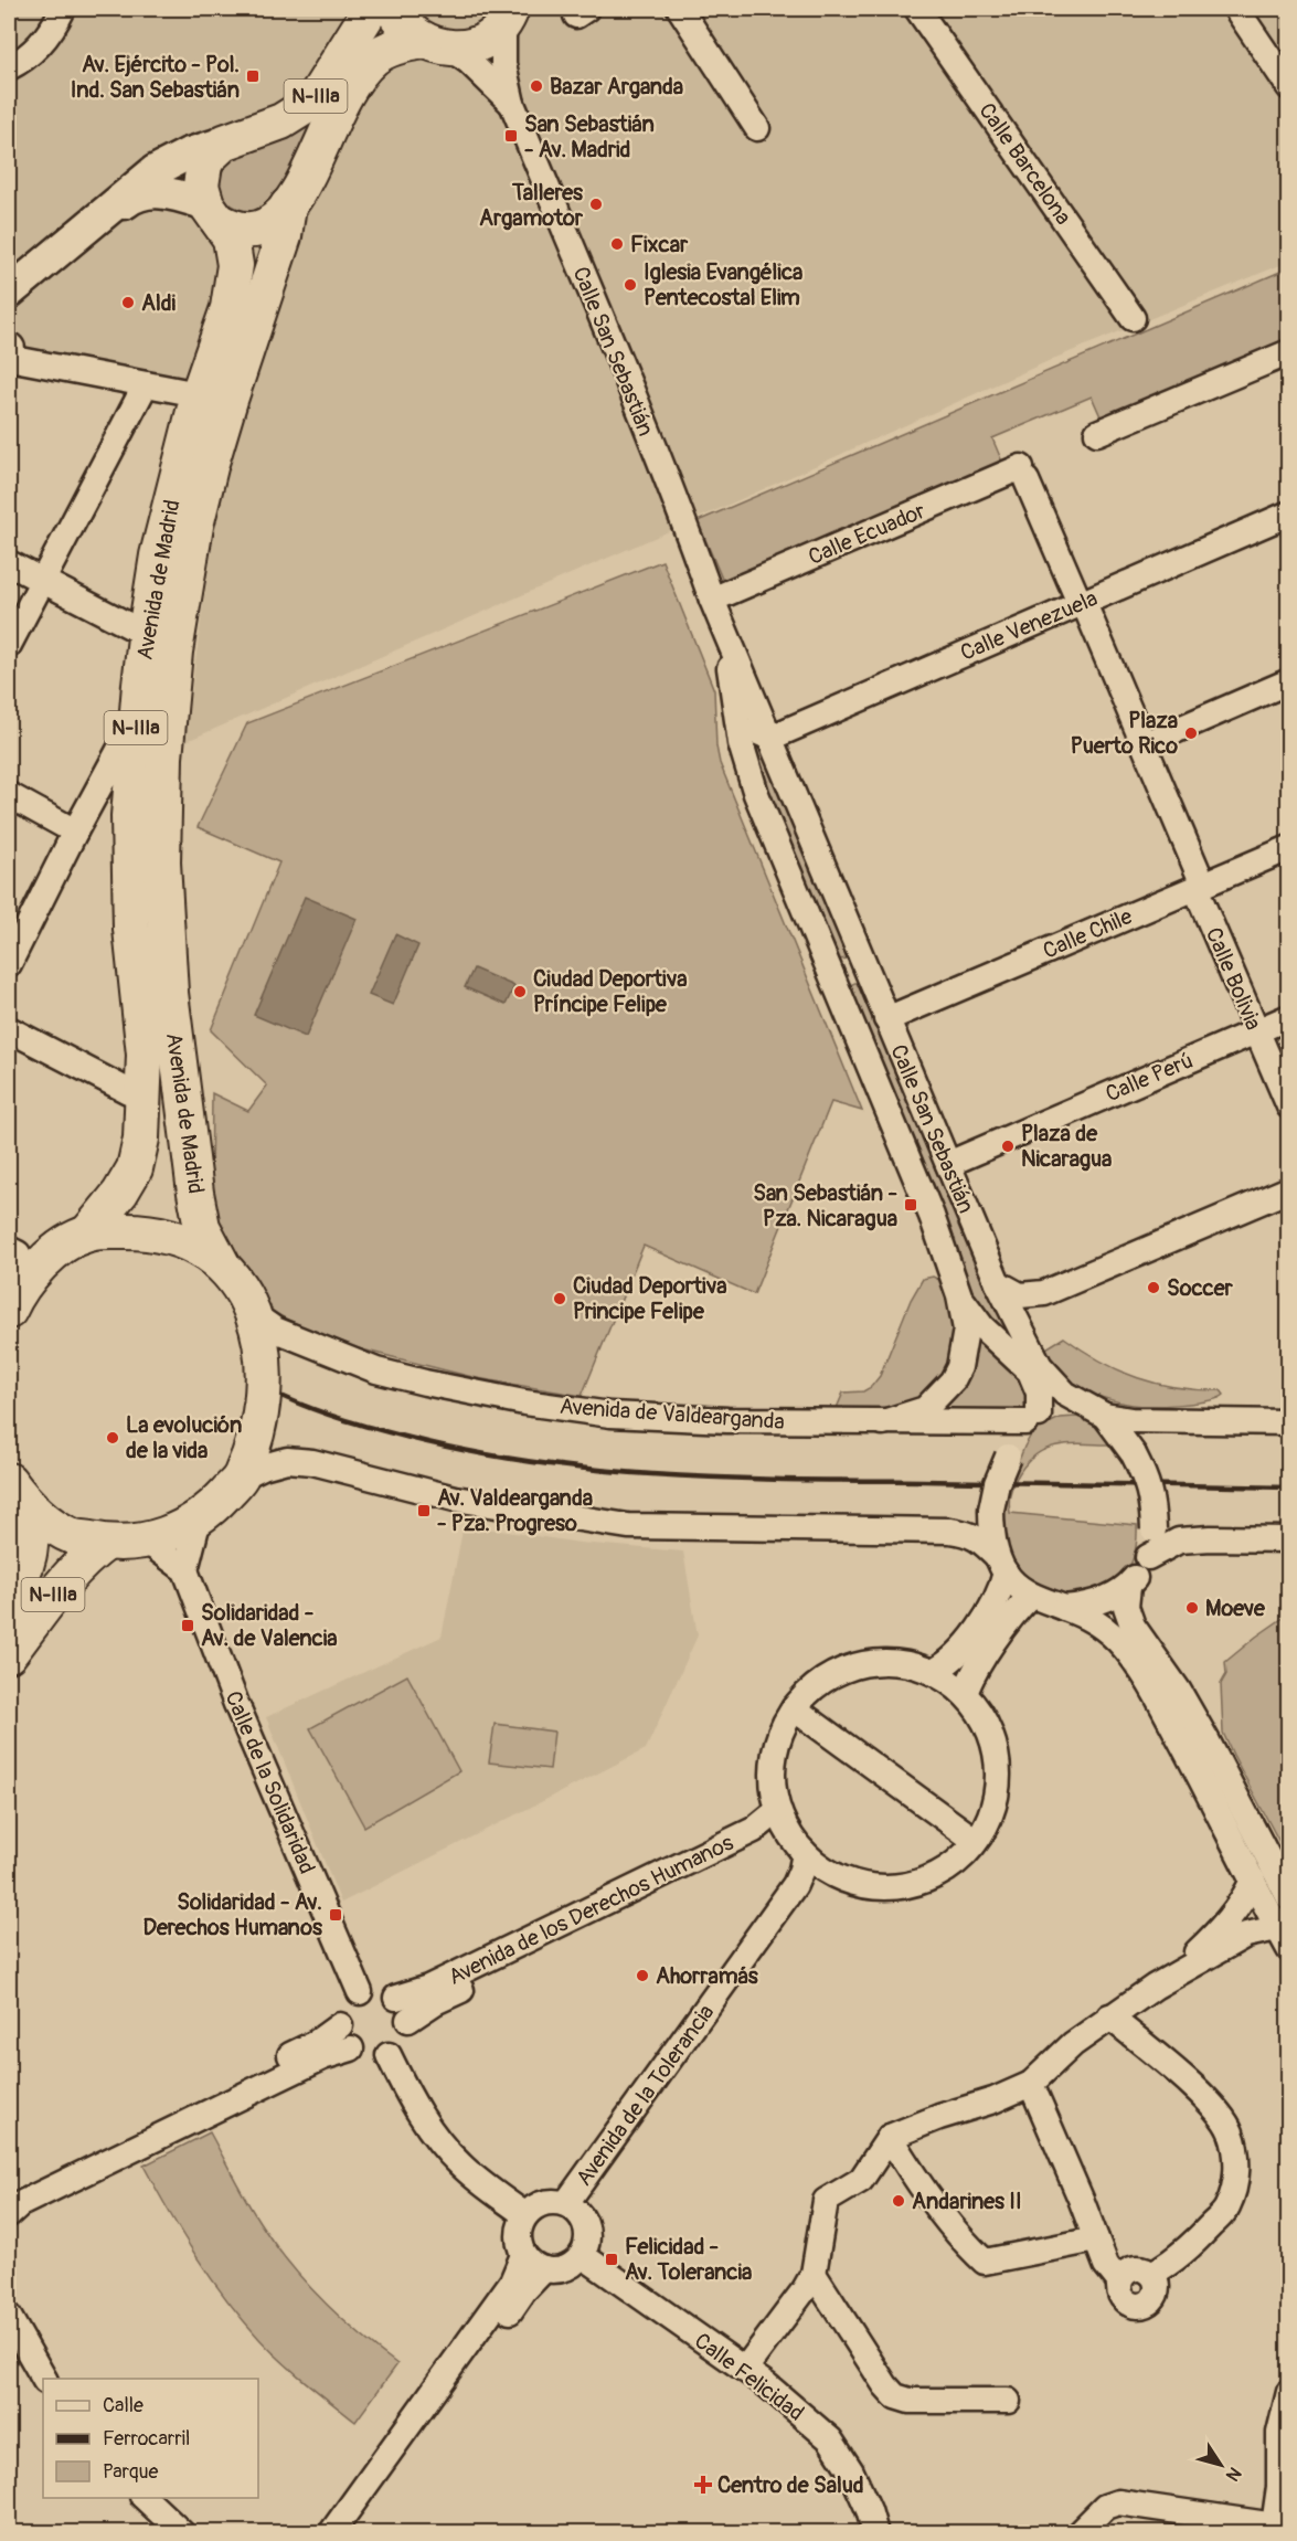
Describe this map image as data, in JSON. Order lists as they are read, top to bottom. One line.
{"streets":{"highway":["N-IIIa","Avenida de Madrid"],"street":["Calle Barcelona","Calle San Sebastián","Calle Ecuador","Calle Venezuela","Calle Chile","Calle Bolivia","Calle Perú","Avenida de Valdearganda","Calle de la Solidaridad","Avenida de los Derechos Humanos","Avenida de la Tolerancia","Calle Felicidad"]},"crossings":[["N-IIIa","Avenida de Madrid"],["N-IIIa","Avenida de Valdearganda"],["Calle San Sebastián","Calle Ecuador"],["Calle San Sebastián","Calle Venezuela"],["Calle San Sebastián","Calle Chile"],["Calle San Sebastián","Calle Perú"],["Calle San Sebastián","Avenida de Valdearganda"],["Calle Ecuador","Calle Bolivia"],["Calle Venezuela","Calle Bolivia"],["Calle Chile","Calle Bolivia"],["Calle Bolivia","Calle Perú"],["Calle de la Solidaridad","Avenida de los Derechos Humanos"],["Avenida de los Derechos Humanos","Avenida de la Tolerancia"],["Avenida de la Tolerancia","Calle Felicidad"]],"places":{"transit":["Av. Ejército - Pol. Ind. San Sebastián","San Sebastián - Av. Madrid","San Sebastián - Pza. Nicaragua","Av. Valdearganda - Pza. Progreso","Solidaridad - Av. de Valencia","Solidaridad - Av. Derechos Humanos","Felicidad - Av. Tolerancia"],"other":["Bazar Arganda","Talleres Argamotor","Fixcar","Iglesia Evangélica Pentecostal Elim","Aldi","Plaza Puerto Rico","Ciudad Deportiva Príncipe Felipe","Plaza de Nicaragua","Soccer","Ciudad Deportiva Principe Felipe","La evolución de la vida","Moeve","Ahorramás","Andarines II"],"health":["Centro de Salud"]},"legend":["Calle","Ferrocarril","Parque"],"north":"bottom right"}
